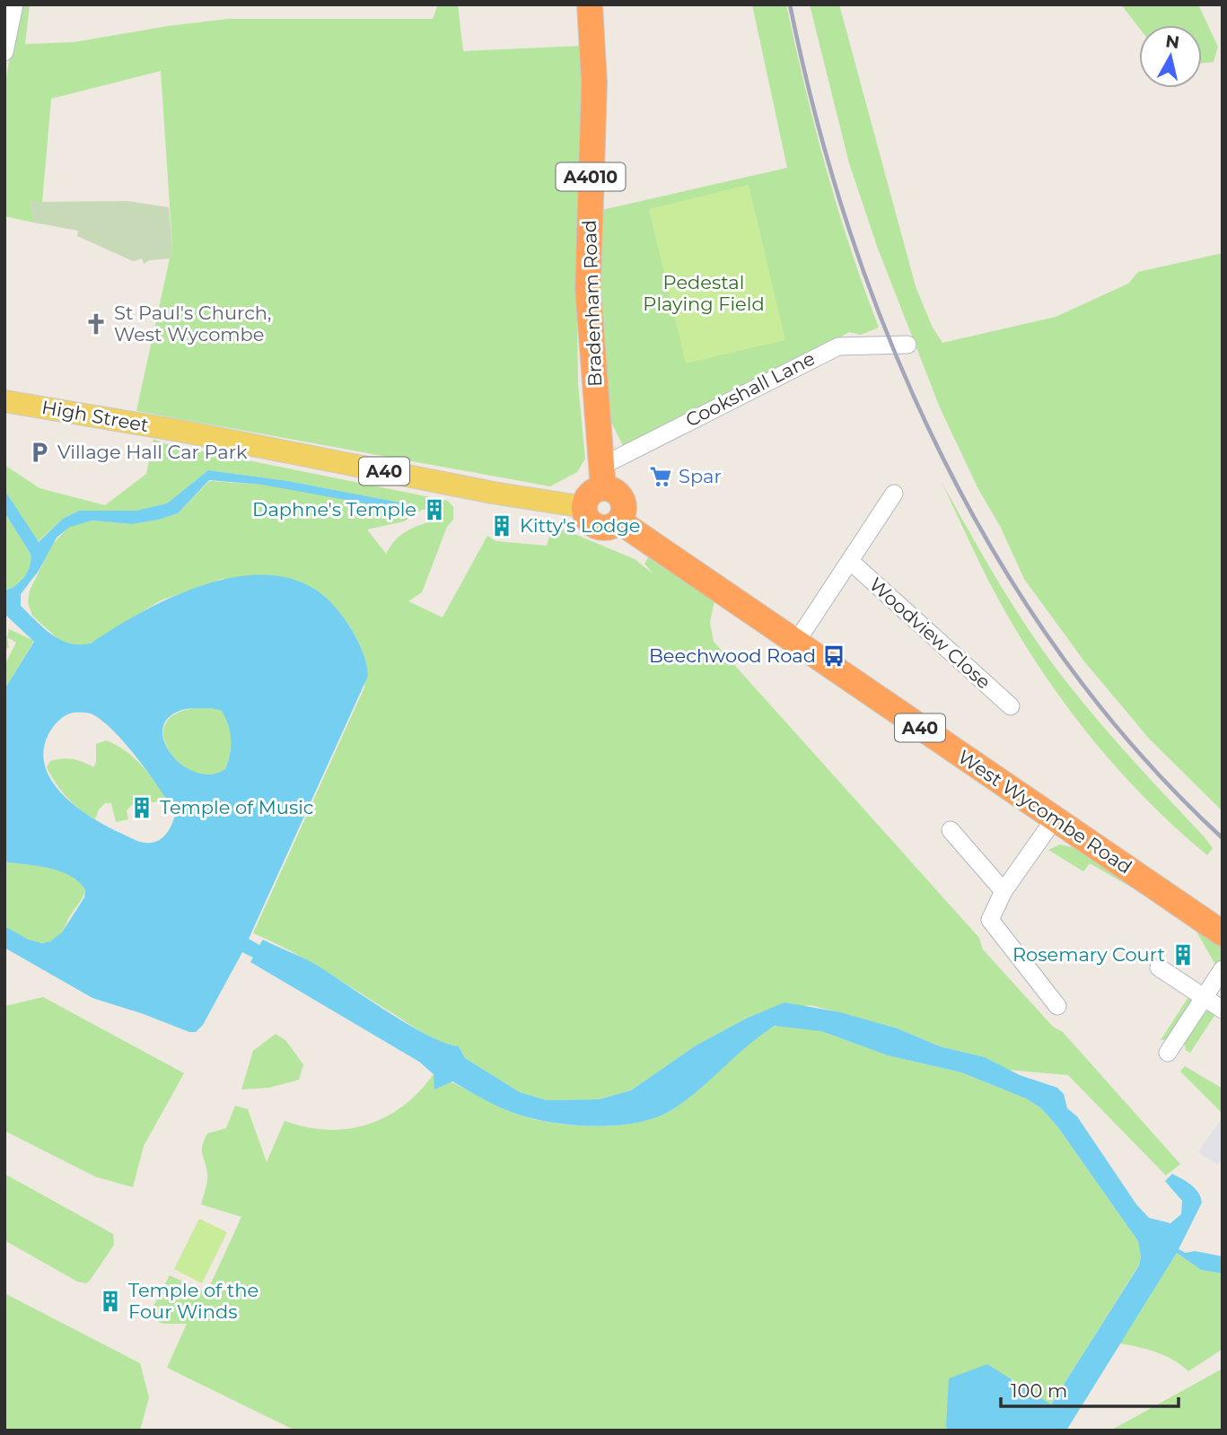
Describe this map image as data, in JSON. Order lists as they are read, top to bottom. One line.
{"streets":{"highway":["A4010","Bradenham Road","A40","West Wycombe Road"],"main road":["High Street"],"street":["Cookshall Lane","Woodview Close"]},"crossings":[["Bradenham Road","Cookshall Lane"],["Bradenham Road","High Street"],["Bradenham Road","West Wycombe Road"],["Cookshall Lane","High Street"],["Cookshall Lane","West Wycombe Road"],["High Street","West Wycombe Road"]],"parks":["Pedestal Playing Field"],"places":{"church":["St Paul's Church, West Wycombe"],"parking":["Village Hall Car Park"],"supermarket":["Spar"],"building":["Daphne's Temple","Kitty's Lodge","Temple of Music","Rosemary Court","Temple of the Four Winds"],"bus stop":["Beechwood Road"]},"scale_bar":"100 m","north":"top"}
